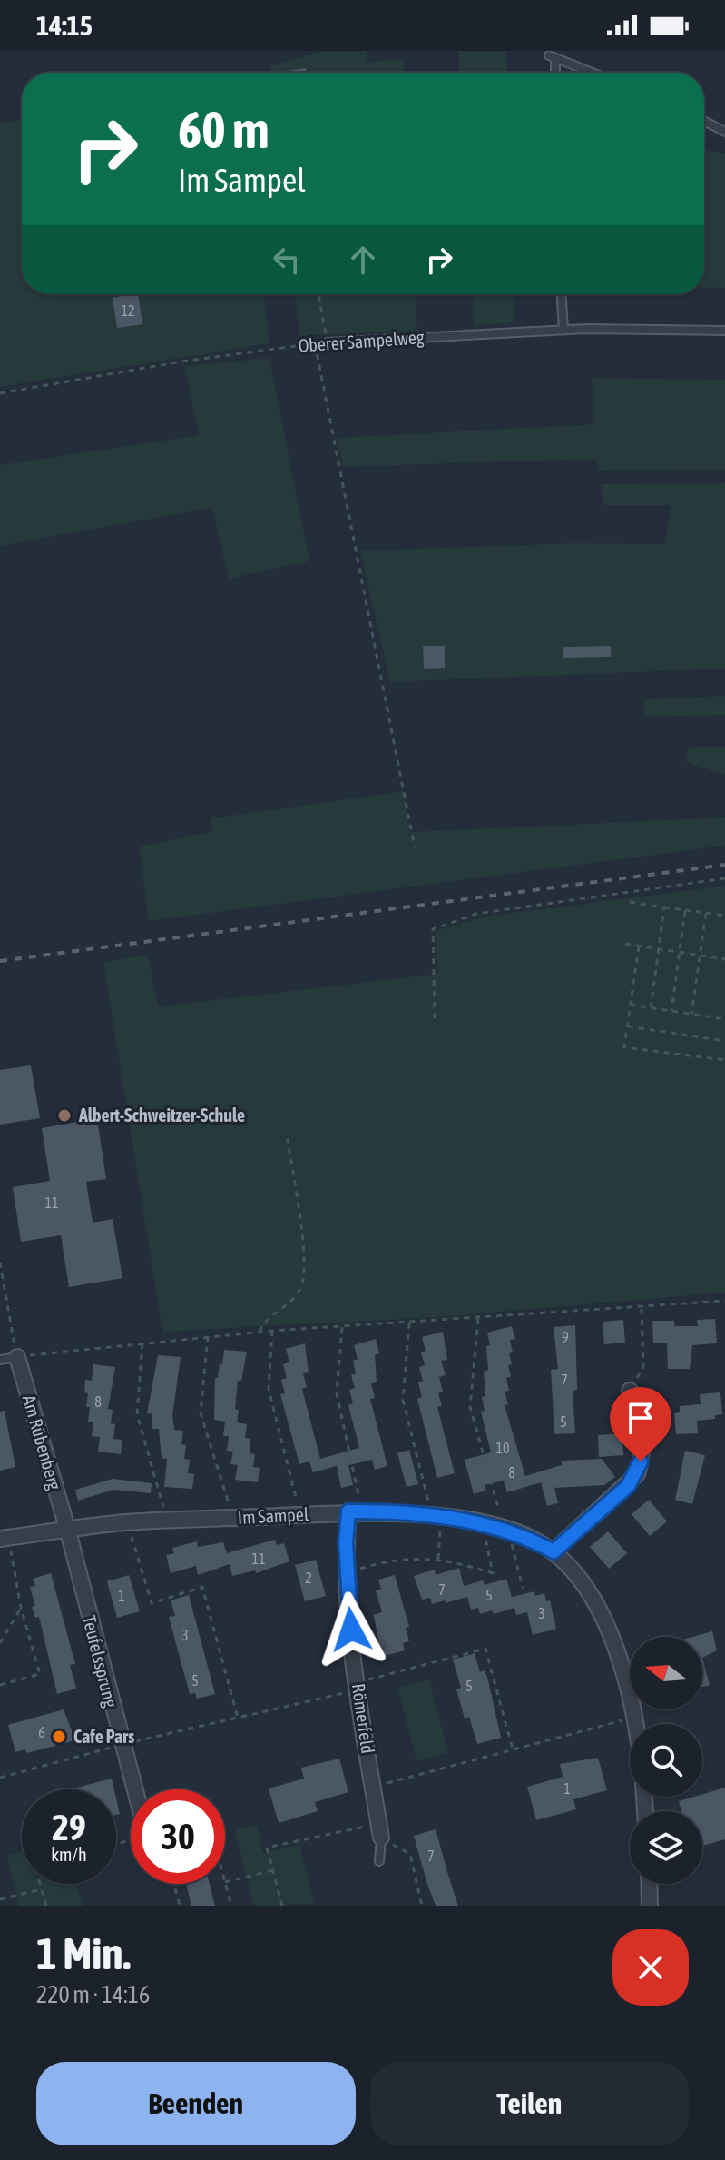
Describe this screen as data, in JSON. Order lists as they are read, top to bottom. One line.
{"streets":{"street":["Am Rübenberg","Im Sampel","Teufelssprung","Römerfeld"],"lane":["Oberer Sampelweg"]},"crossings":[["Am Rübenberg","Im Sampel"],["Am Rübenberg","Teufelssprung"],["Im Sampel","Teufelssprung"],["Im Sampel","Römerfeld"]],"places":["Albert-Schweitzer-Schule","Cafe Pars"],"house_numbers":["12","11","9","7","8","5","10","8","11","2","7","5","1","3","3","5","5","6","1","7"],"north":"left","page":{"status":"14:15","turn":["60 m","Im Sampel"],"speed":"29 km/h","limit":"30","heading":["1 Min.","220 m · 14:16"],"buttons":["Beenden","Teilen"]}}
